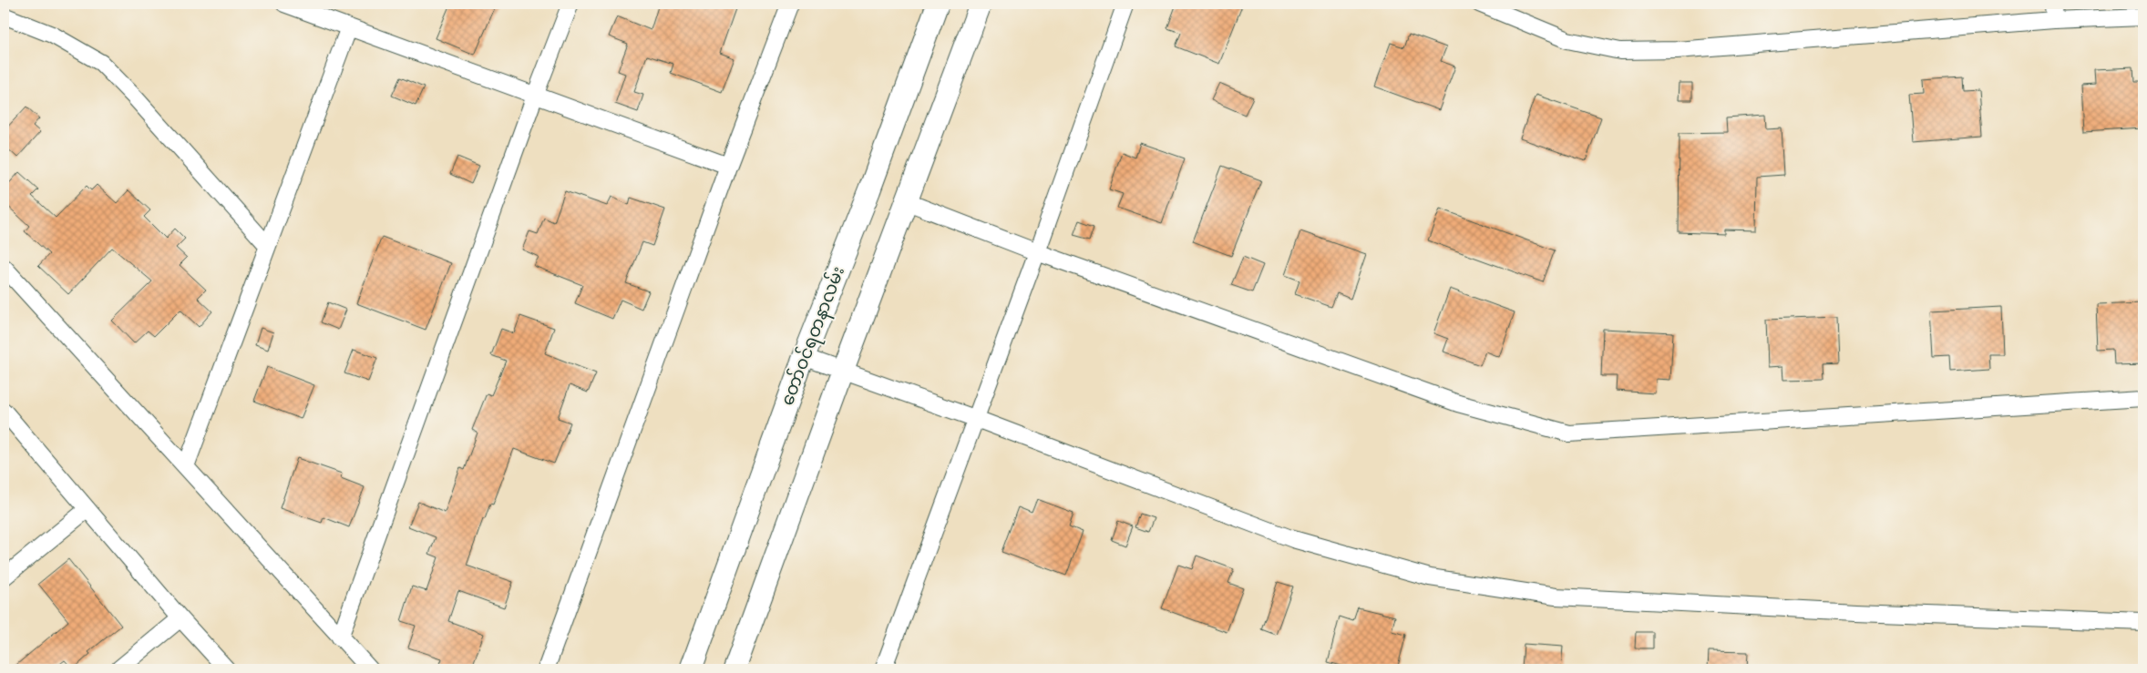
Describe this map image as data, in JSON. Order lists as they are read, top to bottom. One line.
{"streets":{"main road":["တော်ဝင်ရတနာလမ်း"]}}
